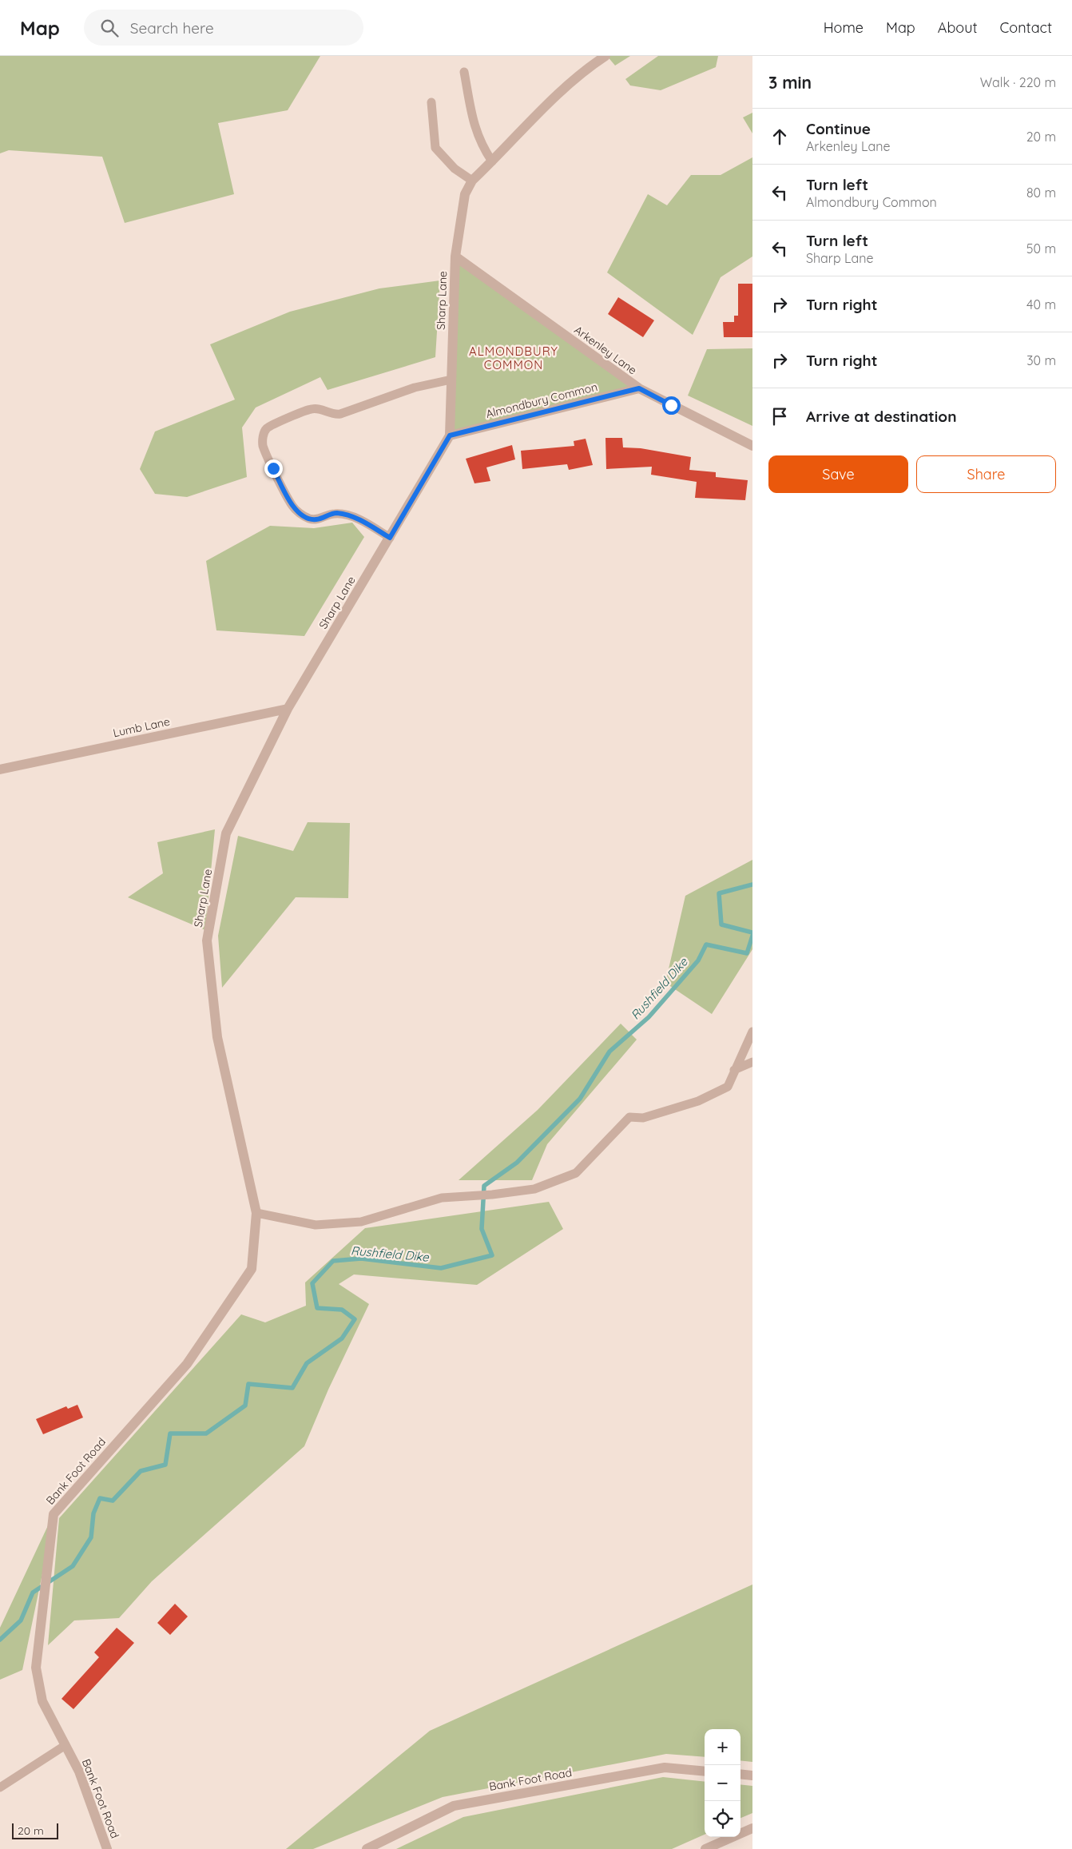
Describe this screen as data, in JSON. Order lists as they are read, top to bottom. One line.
{"streets":{"street":["Sharp Lane","Arkenley Lane","Almondbury Common","Lumb Lane","Bank Foot Road"]},"crossings":[["Sharp Lane","Arkenley Lane"],["Sharp Lane","Almondbury Common"],["Sharp Lane","Lumb Lane"],["Sharp Lane","Bank Foot Road"],["Arkenley Lane","Almondbury Common"]],"districts":["ALMONDBURY COMMON"],"water":["Rushfield Dike"],"scale_bar":"20 m","page":{"header":"Map","search":"Search here","nav":["Home","Map","About","Contact"],"heading":["3 min","Walk · 220 m"],"list":[["Continue","Arkenley Lane","20 m"],["Turn left","Almondbury Common","80 m"],["Turn left","Sharp Lane","50 m"],["Turn right","40 m"],["Turn right","30 m"],"Arrive at destination"],"buttons":["Save","Share"],"map_buttons":["+","−"],"scale":"20 m"}}
